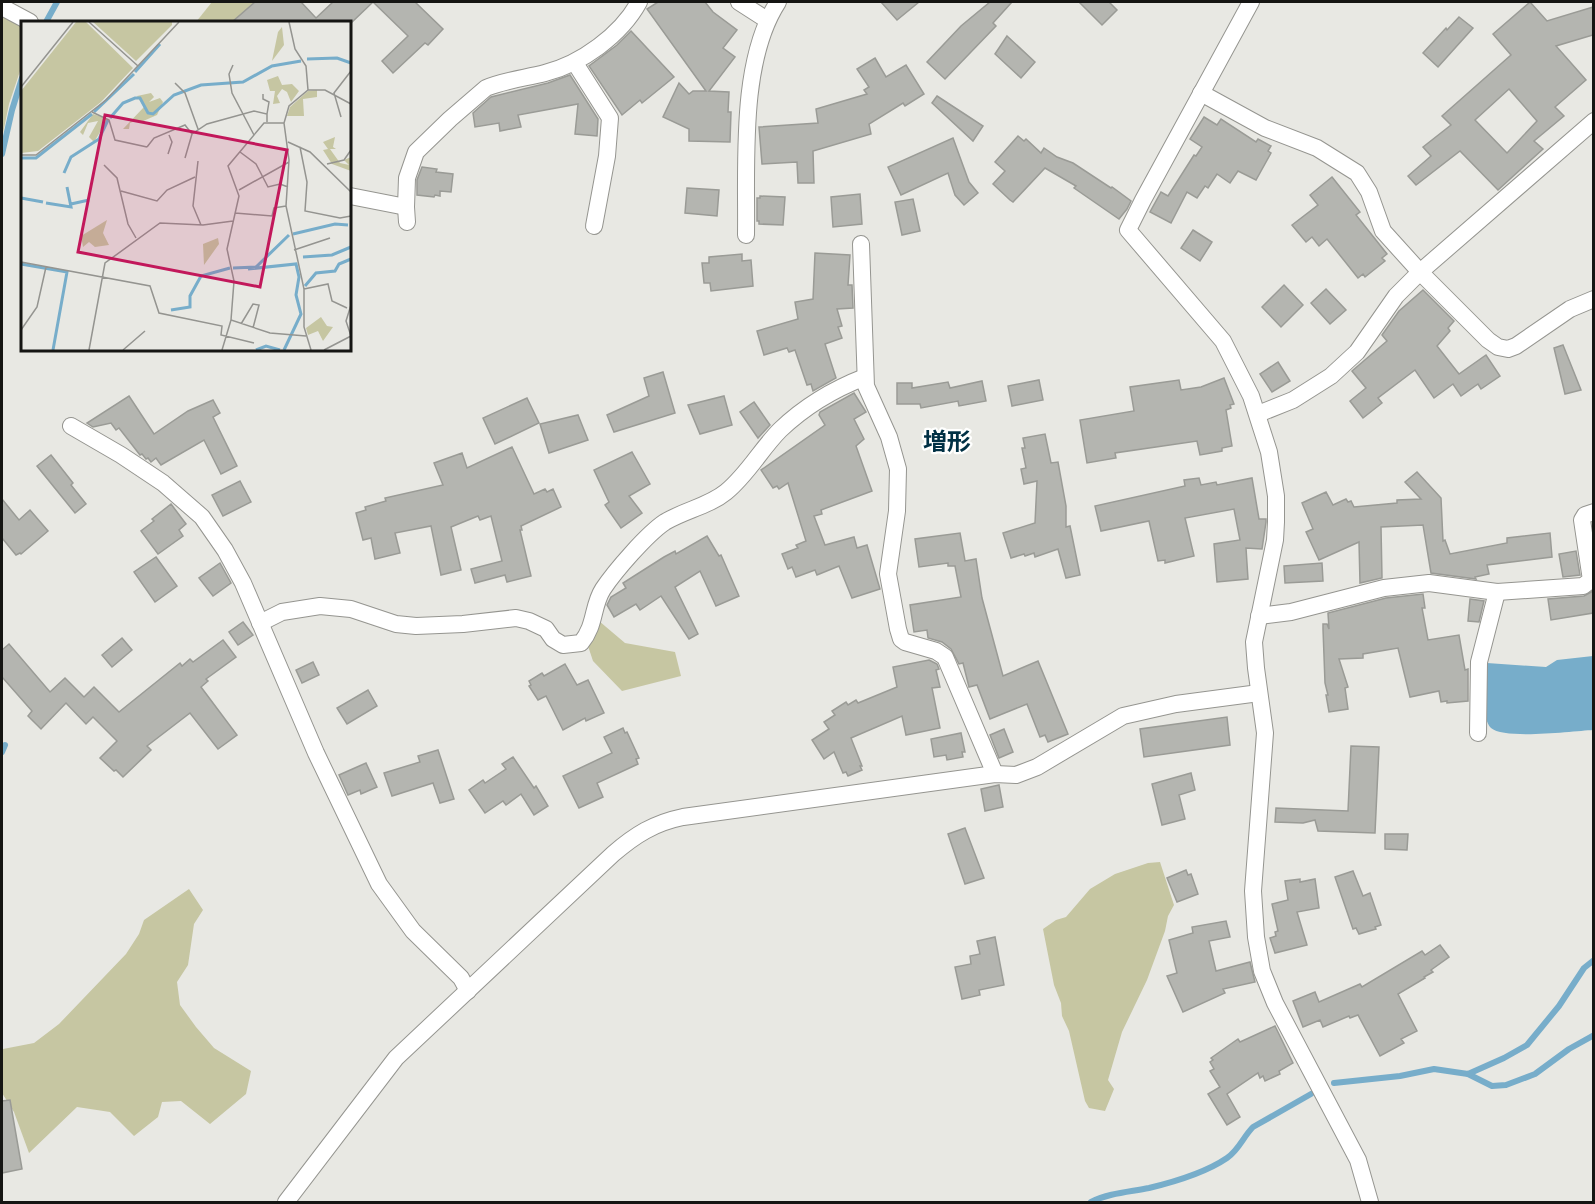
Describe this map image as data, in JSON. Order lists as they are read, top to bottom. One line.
{"districts":["増形"]}
